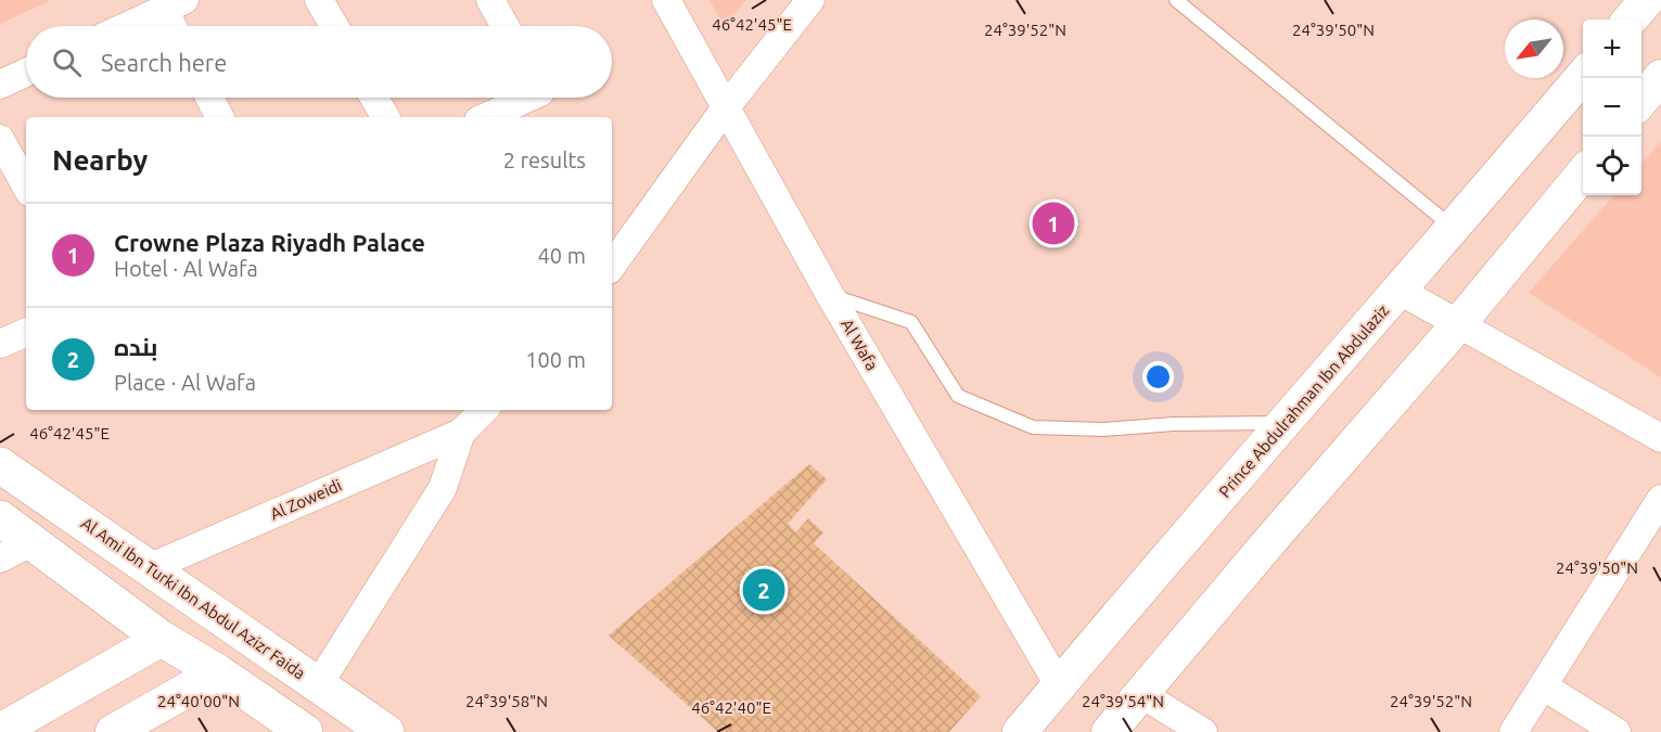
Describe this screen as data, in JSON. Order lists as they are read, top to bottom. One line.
{"streets":{"main road":["Al Ami Ibn Turki Ibn Abdul Azizr Faida"],"street":["Al Wafa","Prince Abdulrahman Ibn Abdulaziz","Al Zoweidi"]},"crossings":[["Al Wafa","Prince Abdulrahman Ibn Abdulaziz"],["Al Zoweidi","Al Ami Ibn Turki Ibn Abdul Azizr Faida"]],"north":"bottom left","page":{"map_buttons":["+","−"],"search":"Search here","heading":["Nearby","2 results"],"pins":["1","2"],"list":[{"mark":"1","name":"Crowne Plaza Riyadh Palace","note":"Hotel · Al Wafa","value":"40 m"},{"mark":"2","name":"بنده","note":"Place · Al Wafa","value":"100 m"}]},"coordinates":["46°42'45\"E","24°39'50\"N","24°39'52\"N","24°40'00\"N","24°39'58\"N","24°39'54\"N","46°42'40\"E"]}
